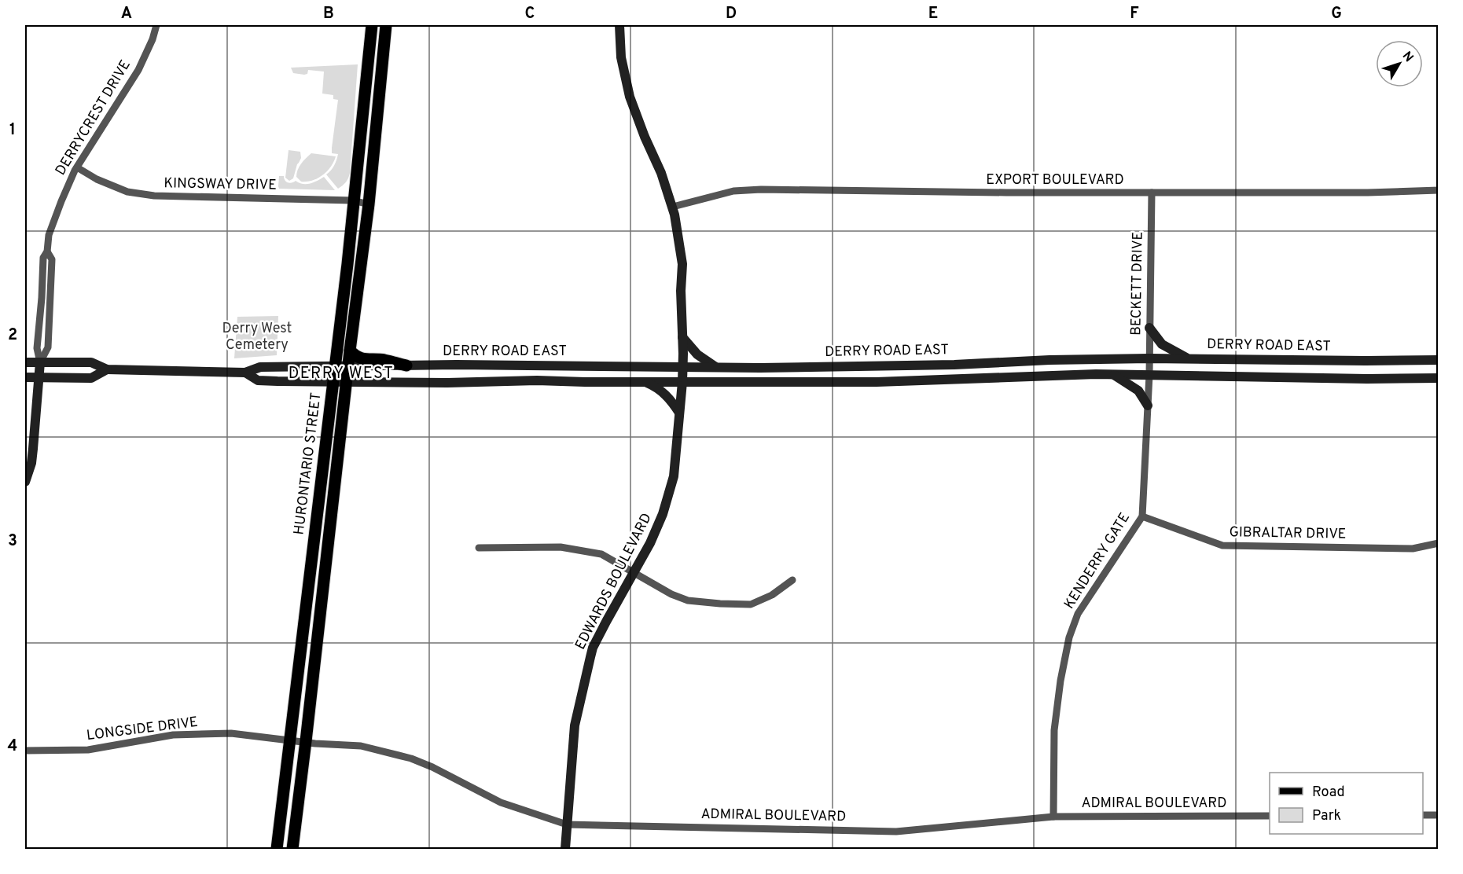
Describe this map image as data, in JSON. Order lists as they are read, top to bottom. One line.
{"streets":{"main road":["DERRY ROAD EAST","HURONTARIO STREET","EDWARDS BOULEVARD"],"street":["DERRYCREST DRIVE","EXPORT BOULEVARD","KINGSWAY DRIVE","BECKETT DRIVE","GIBRALTAR DRIVE","KENDERRY GATE","LONGSIDE DRIVE","ADMIRAL BOULEVARD"]},"crossings":[["DERRYCREST DRIVE","KINGSWAY DRIVE"],["EXPORT BOULEVARD","BECKETT DRIVE"],["EXPORT BOULEVARD","EDWARDS BOULEVARD"],["KINGSWAY DRIVE","HURONTARIO STREET"],["BECKETT DRIVE","DERRY ROAD EAST"],["BECKETT DRIVE","KENDERRY GATE"],["DERRY ROAD EAST","HURONTARIO STREET"],["DERRY ROAD EAST","KENDERRY GATE"],["DERRY ROAD EAST","EDWARDS BOULEVARD"],["HURONTARIO STREET","LONGSIDE DRIVE"],["HURONTARIO STREET","ADMIRAL BOULEVARD"],["GIBRALTAR DRIVE","KENDERRY GATE"],["KENDERRY GATE","ADMIRAL BOULEVARD"],["EDWARDS BOULEVARD","ADMIRAL BOULEVARD"],["LONGSIDE DRIVE","ADMIRAL BOULEVARD"]],"districts":["DERRY WEST"],"parks":["Derry West Cemetery"],"legend":["Road","Park"],"north":"top right","grid":{"columns":["A","B","C","D","E","F","G"],"rows":["1","2","3","4"]}}
